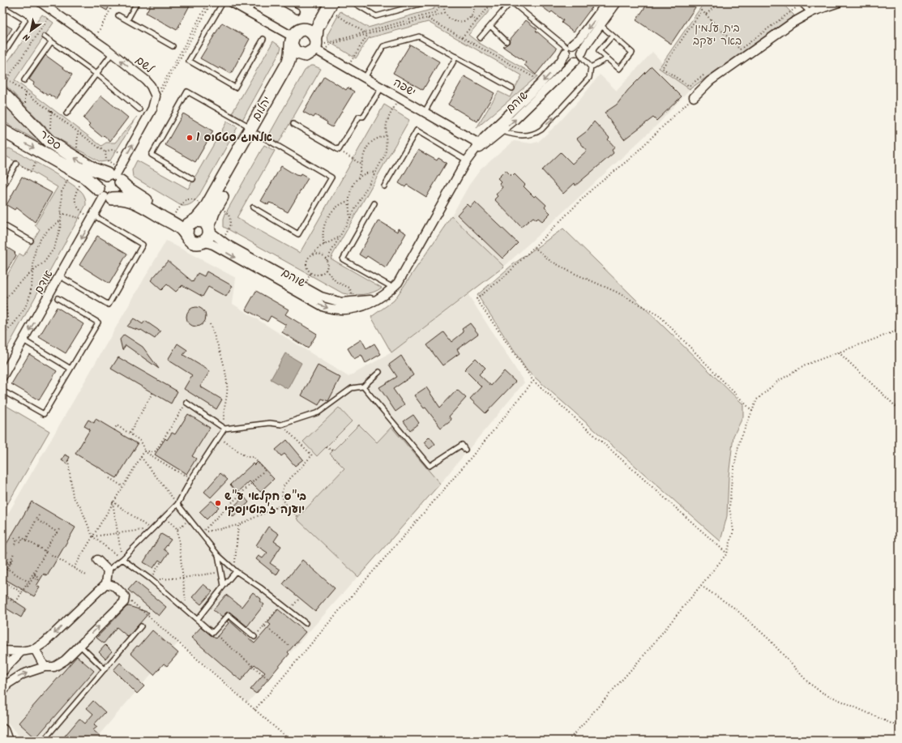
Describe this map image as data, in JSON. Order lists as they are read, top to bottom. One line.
{"streets":{"street":["לשם","ישפה","שוהם","יהלום","ספיר","אודם"]},"crossings":[["ישפה","שוהם"],["ישפה","יהלום"],["שוהם","יהלום"],["שוהם","ספיר"],["יהלום","ספיר"],["ספיר","אודם"]],"one_way":["לשם","אודם"],"parks":["בית עלמין באר יעקב"],"places":["אלמוג סטטוס 1","בי\"ס חקלאי ע\"ש יוענה ז'בוטינסקי"],"north":"bottom left"}
